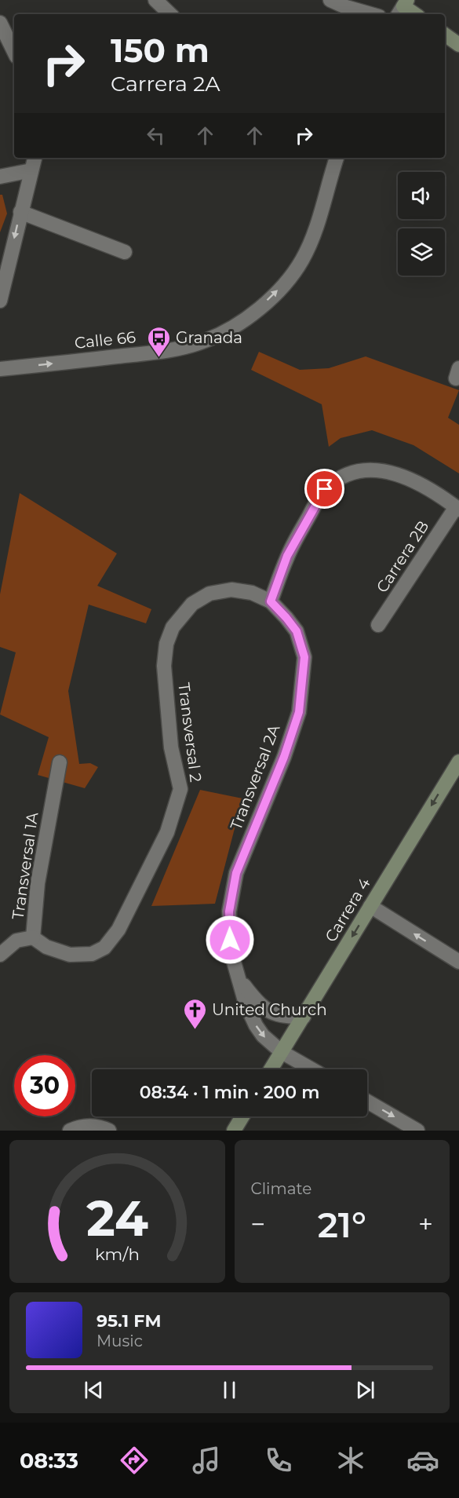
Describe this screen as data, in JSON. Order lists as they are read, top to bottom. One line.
{"streets":{"street":["Calle 66","Carrera 2B","Transversal 2","Transversal 2A","Transversal 1A","Carrera 4"]},"crossings":[["Transversal 2","Transversal 2A"],["Transversal 2","Transversal 1A"],["Transversal 2A","Carrera 4"]],"one_way":["Calle 66","Carrera 4"],"places":{"bus stop":["Granada"],"church":["United Church"]},"page":{"turn":["150 m","Carrera 2A"],"limit":"30","trip":"08:34 · 1 min · 200 m","tile":"Climate","heat":["−","21°","+"],"song":["95.1 FM","Music"],"tabs":"08:33","gauge":["24","km/h"]}}
